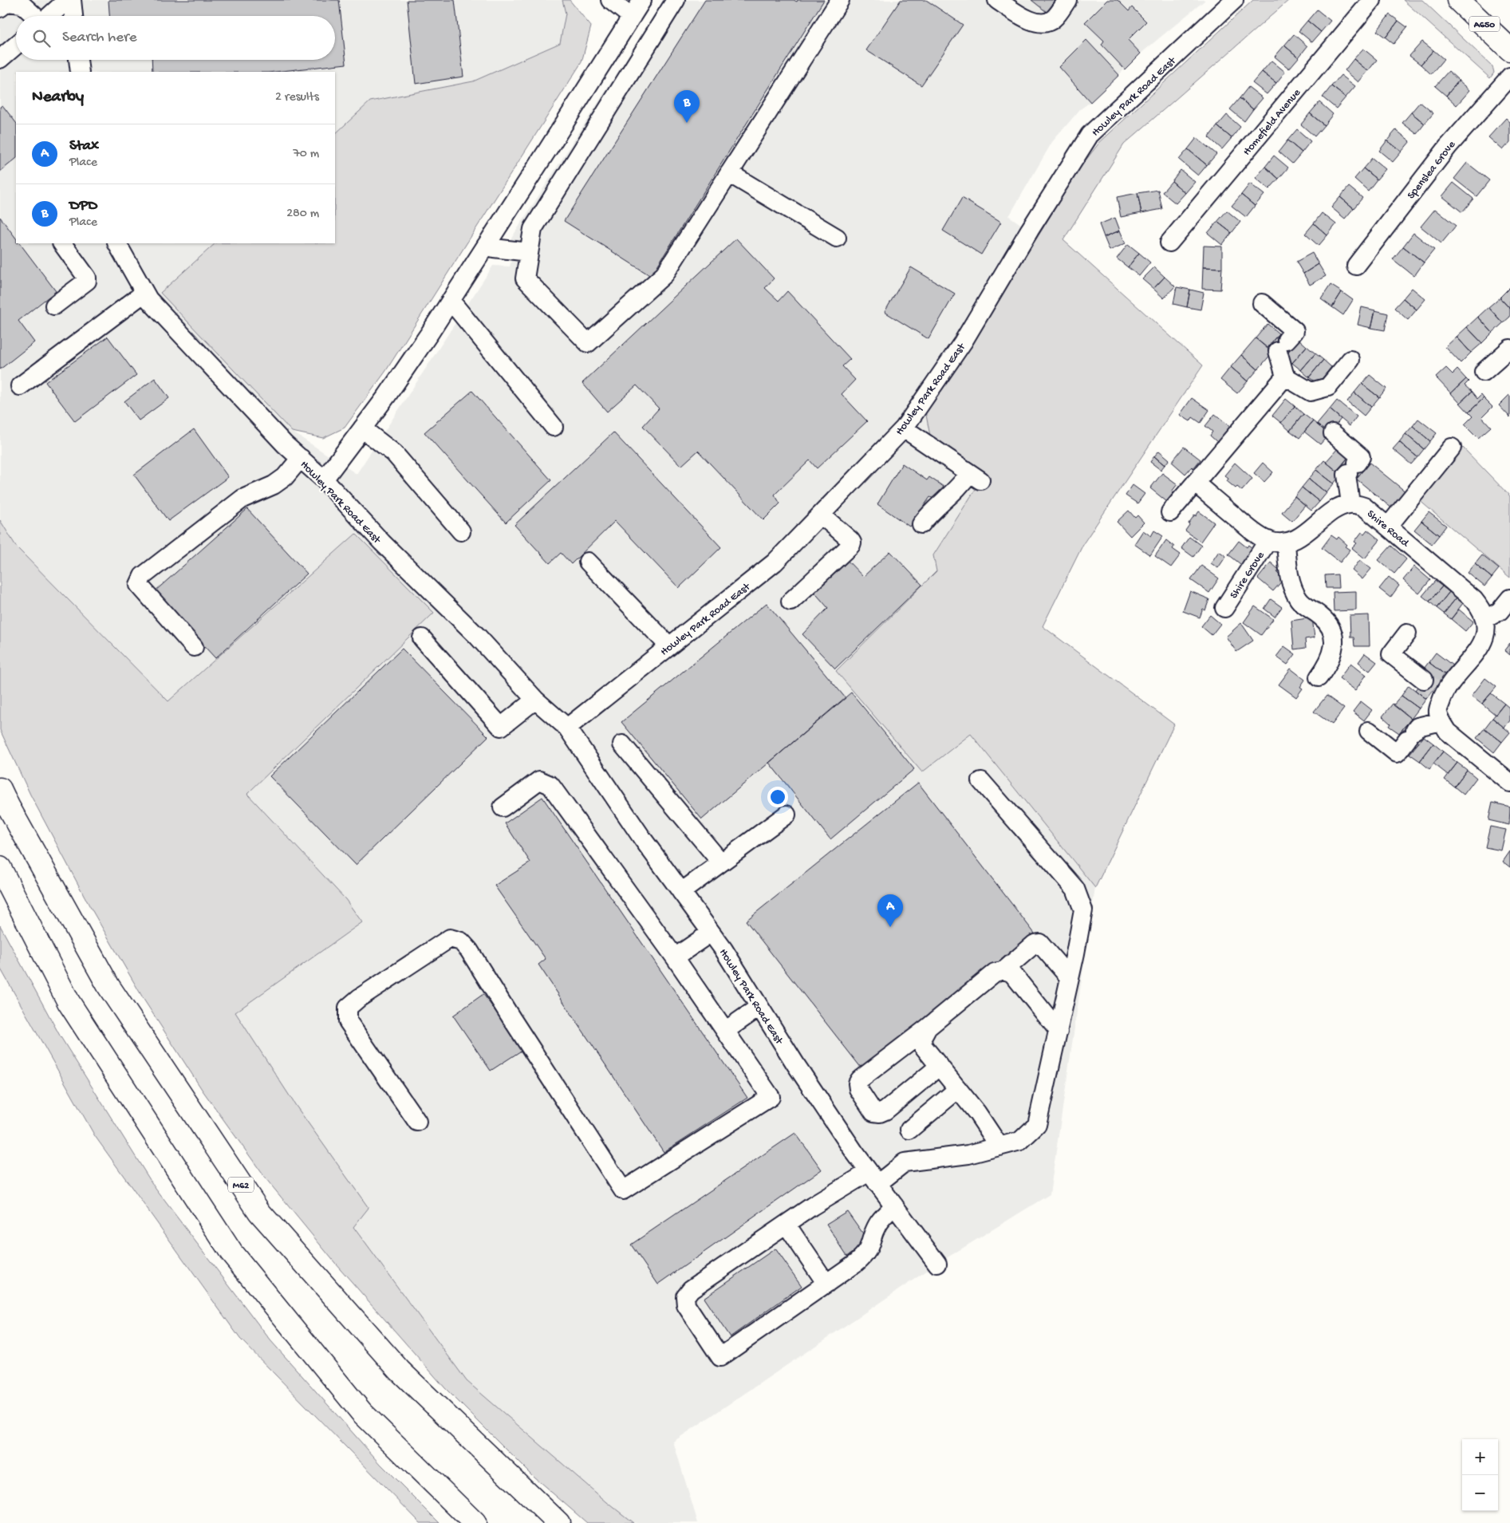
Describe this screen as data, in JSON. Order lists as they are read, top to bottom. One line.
{"streets":{"main road":["A650","M62"],"street":["Howley Park Road East","Homefield Avenue","Spenslea Grove","Shire Road","Shire Grove"]},"page":{"search":"Search here","heading":["Nearby","2 results"],"pins":["B","A"],"list":[{"mark":"A","name":"Stax","note":"Place","value":"70 m"},{"mark":"B","name":"DPD","note":"Place","value":"280 m"}],"map_buttons":["+","−"]}}
